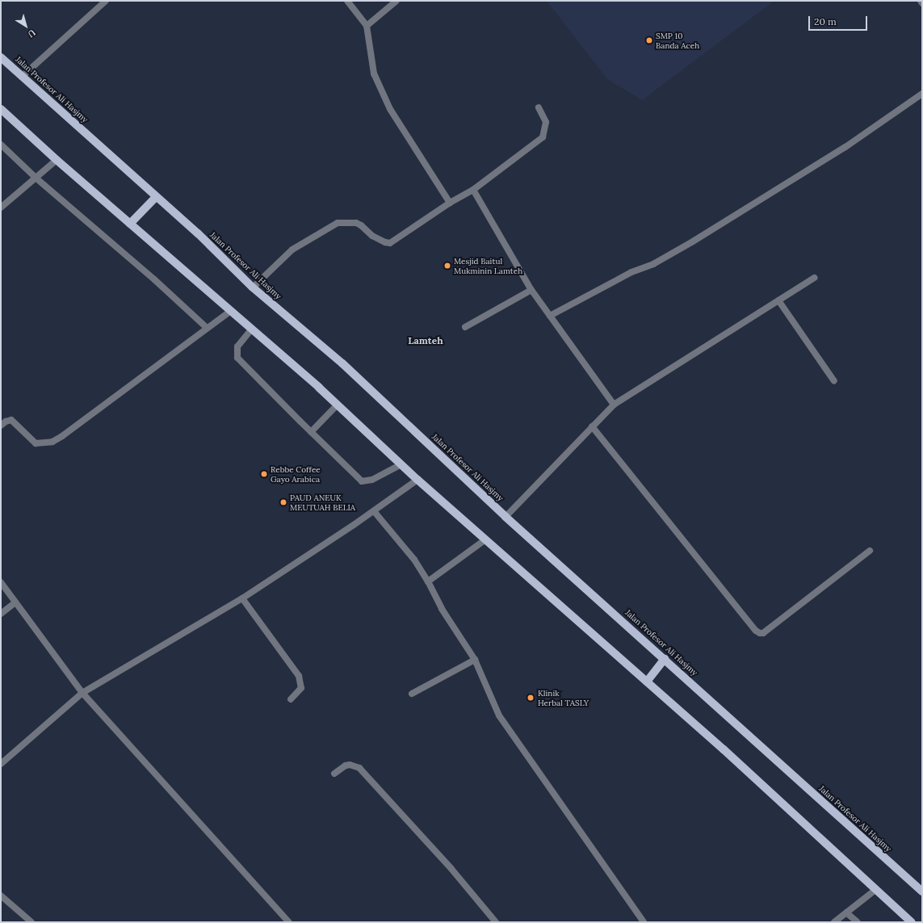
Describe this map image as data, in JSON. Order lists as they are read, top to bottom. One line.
{"streets":{"main road":["Jalan Profesor Ali Hasjmy"]},"districts":["Lamteh"],"places":["SMP 10 Banda Aceh","Mesjid Baitul Mukminin Lamteh","Rebbe Coffee Gayo Arabica","PAUD ANEUK MEUTUAH BELIA","Klinik Herbal TASLY"],"scale_bar":"20 m","north":"bottom right"}
